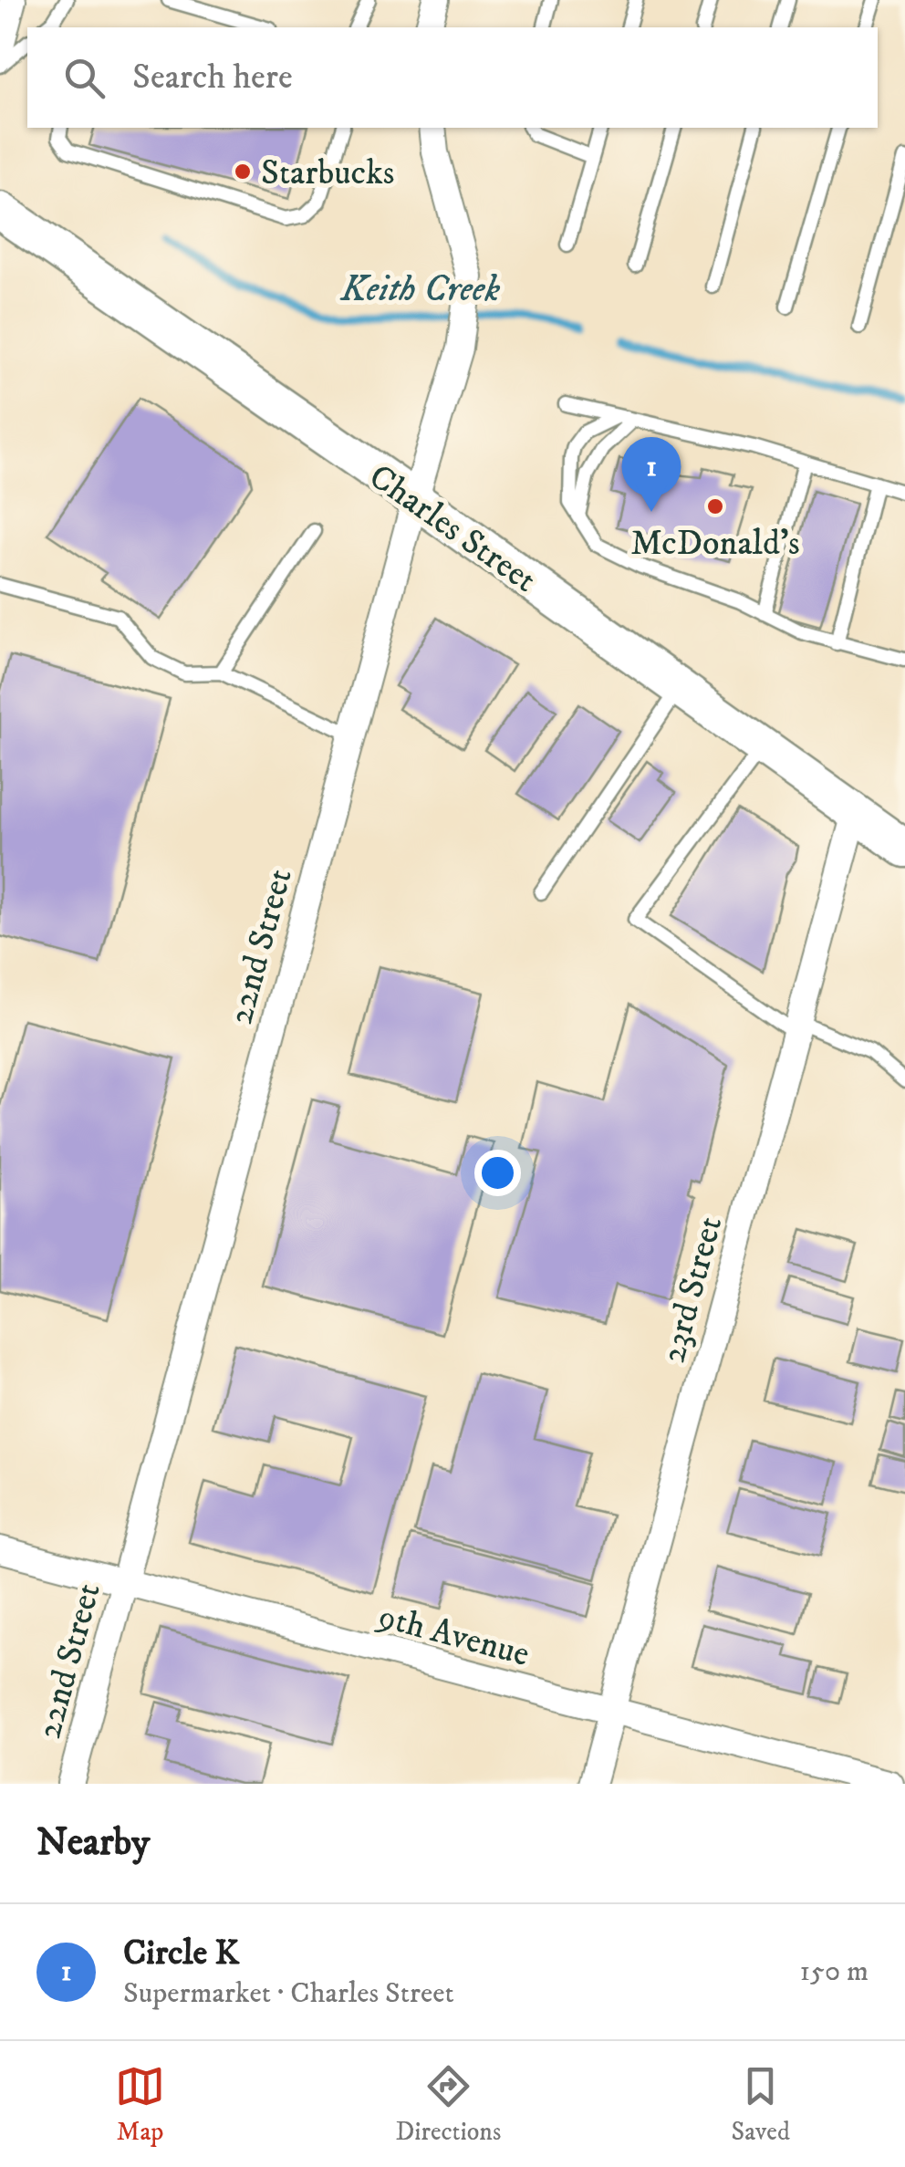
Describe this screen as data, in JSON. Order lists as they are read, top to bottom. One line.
{"streets":{"main road":["Charles Street"],"street":["22nd Street","23rd Street","9th Avenue"]},"crossings":[["Charles Street","22nd Street"],["Charles Street","23rd Street"],["22nd Street","9th Avenue"],["23rd Street","9th Avenue"]],"water":["Keith Creek"],"places":["Starbucks","McDonald's"],"page":{"search":"Search here","pins":"1","heading":"Nearby","list":[{"mark":"1","name":"Circle K","note":"Supermarket · Charles Street","value":"150 m"}],"nav":["Map","Directions","Saved"]}}
